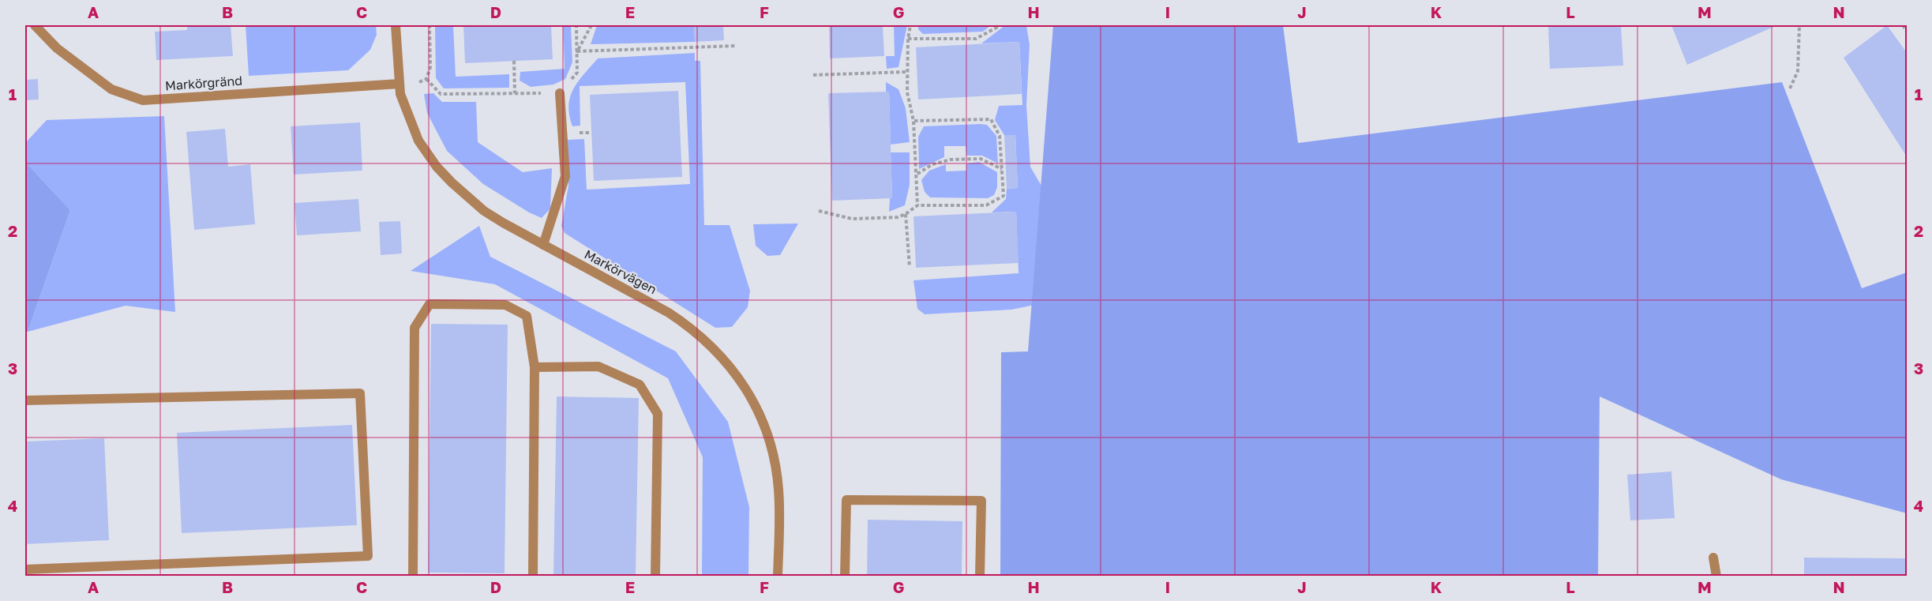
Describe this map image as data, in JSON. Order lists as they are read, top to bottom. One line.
{"streets":{"street":["Markörgränd","Markörvägen"]},"crossings":[["Markörgränd","Markörvägen"]],"grid":{"columns":["A","B","C","D","E","F","G","H","I","J","K","L","M","N"],"rows":["1","2","3","4"]}}
